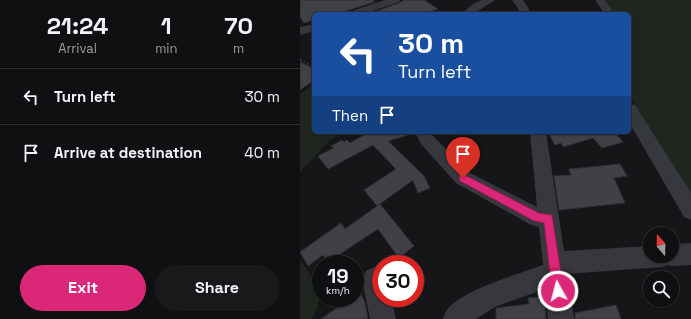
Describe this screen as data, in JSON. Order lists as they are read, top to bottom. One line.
{"north":"top","page":{"eta":["21:24","Arrival","1","min","70","m"],"turn":["30 m","Turn left"],"list":[{"name":"Turn left","value":"30 m"},{"name":"Arrive at destination","value":"40 m"}],"then":"Then","speed":"19 km/h","limit":"30","buttons":["Exit","Share"]}}
